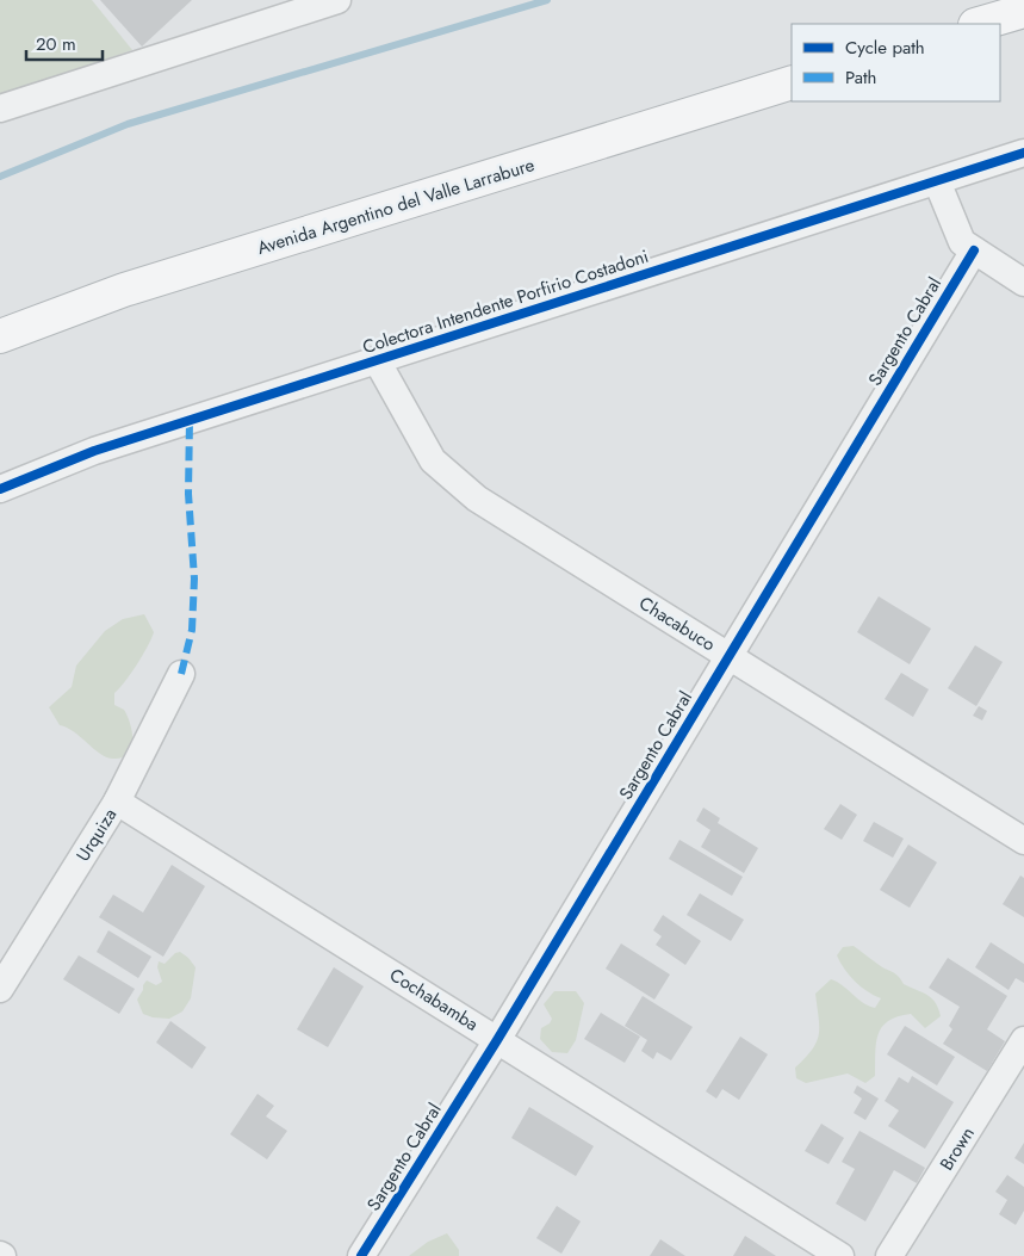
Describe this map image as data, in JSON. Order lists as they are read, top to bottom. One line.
{"streets":{"highway":["Avenida Argentino del Valle Larrabure"],"street":["Colectora Intendente Porfirio Costadoni","Sargento Cabral","Chacabuco","Urquiza","Cochabamba","Brown"]},"crossings":[["Colectora Intendente Porfirio Costadoni","Chacabuco"],["Sargento Cabral","Chacabuco"],["Sargento Cabral","Cochabamba"],["Urquiza","Cochabamba"]],"legend":["Cycle path","Path"],"scale_bar":"20 m"}
